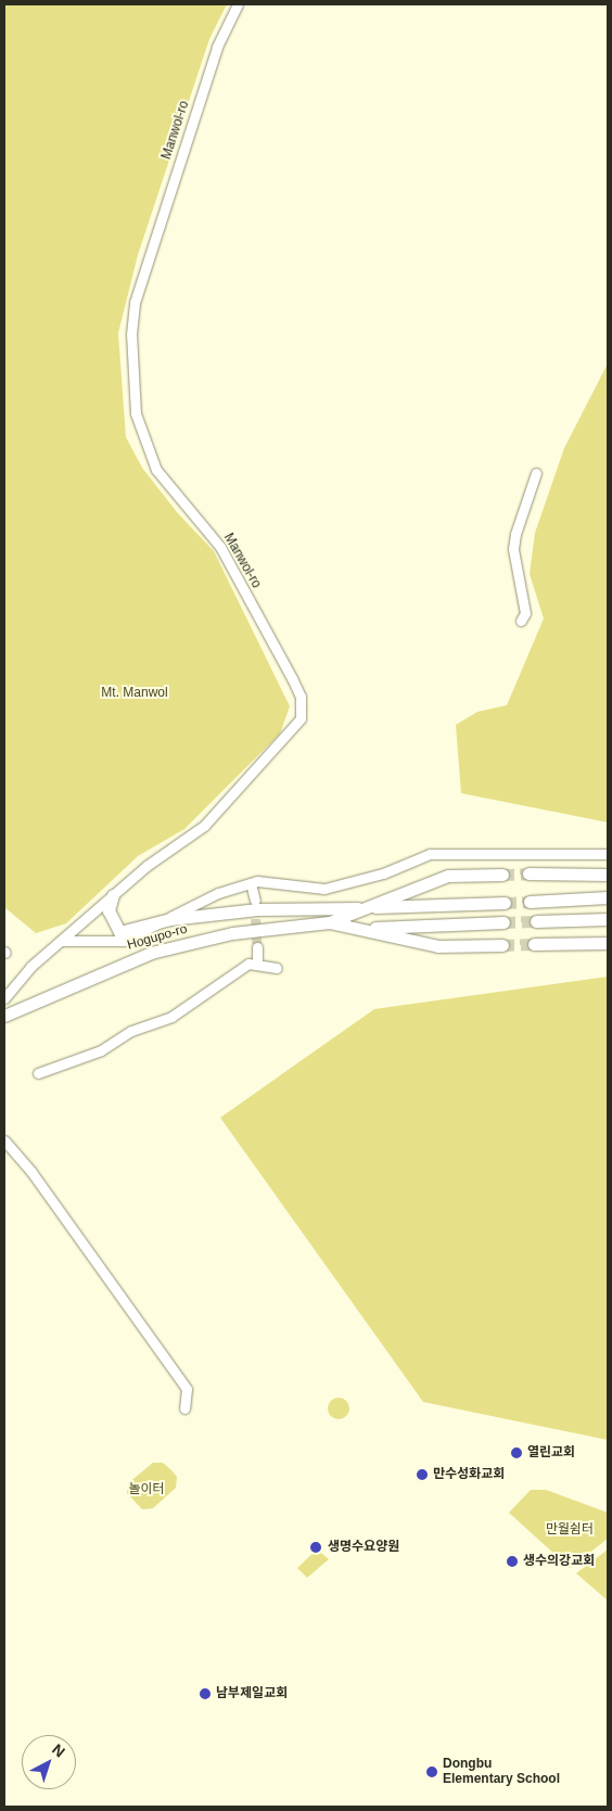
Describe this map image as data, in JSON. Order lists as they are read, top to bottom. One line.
{"streets":{"main road":["Hogupo-ro"],"street":["Manwol-ro"]},"parks":["Mt. Manwol","놀이터","만월쉼터"],"places":["열린교회","만수성화교회","생명수요양원","생수의강교회","남부제일교회","Dongbu Elementary School"],"north":"top right"}
